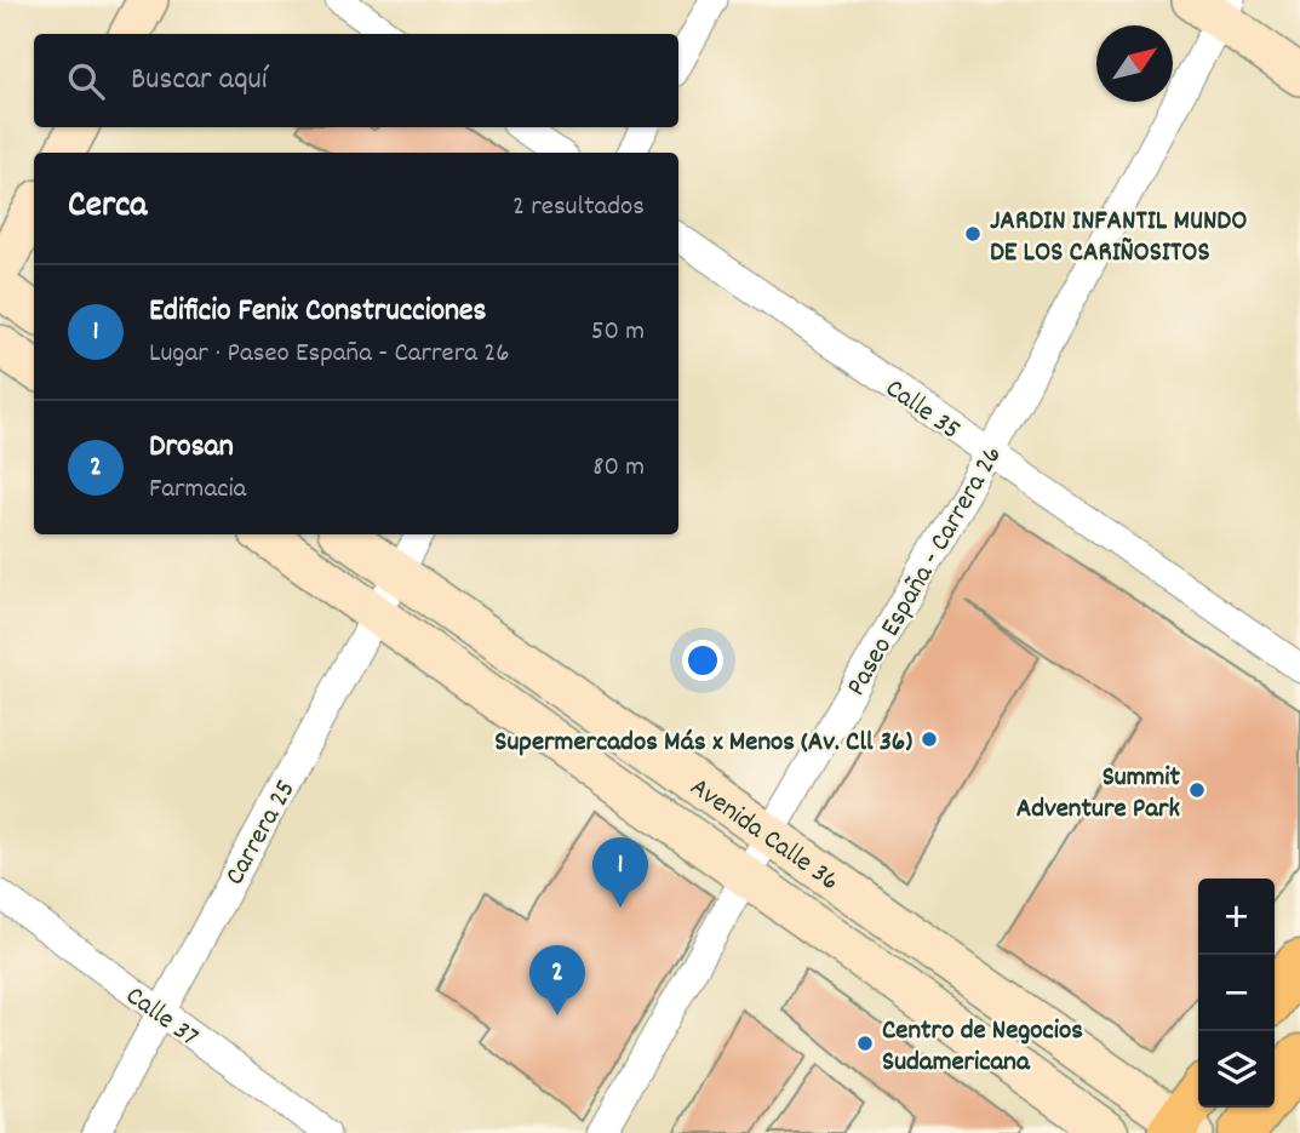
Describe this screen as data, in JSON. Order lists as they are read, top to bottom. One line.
{"streets":{"main road":["Avenida Calle 36"],"street":["Calle 35","Paseo España - Carrera 26","Carrera 25","Calle 37"]},"crossings":[["Calle 35","Paseo España - Carrera 26"],["Paseo España - Carrera 26","Avenida Calle 36"],["Carrera 25","Avenida Calle 36"],["Carrera 25","Calle 37"]],"places":["JARDIN INFANTIL MUNDO DE LOS CARIÑOSITOS","Supermercados Más x Menos (Av. Cll 36)","Summit Adventure Park","Centro de Negocios Sudamericana"],"north":"top right","page":{"search":"Buscar aquí","heading":["Cerca","2 resultados"],"list":[{"mark":"1","name":"Edificio Fenix Construcciones","note":"Lugar · Paseo España - Carrera 26","value":"50 m"},{"mark":"2","name":"Drosan","note":"Farmacia","value":"80 m"}],"pins":["1","2"],"map_buttons":["+","−"]}}
